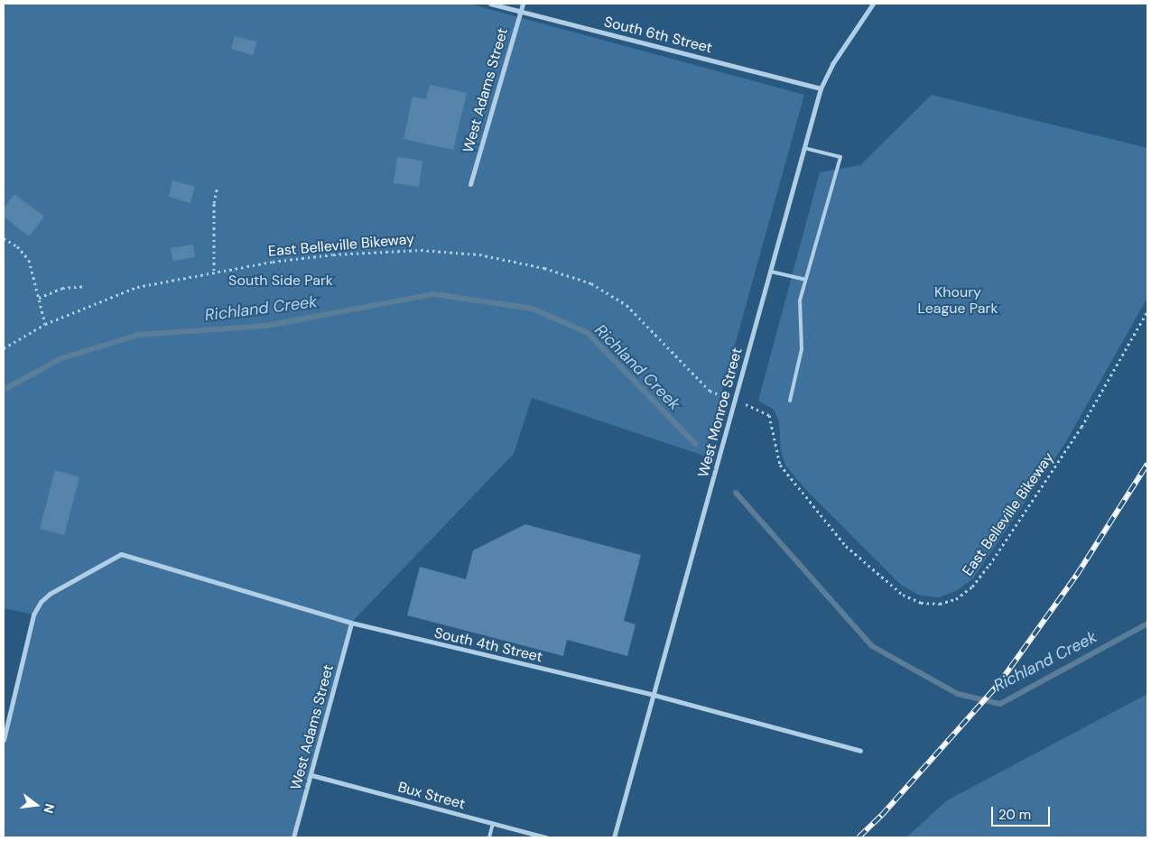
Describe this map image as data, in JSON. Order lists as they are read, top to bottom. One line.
{"streets":{"street":["South 6th Street","West Adams Street","West Monroe Street","South 4th Street","Bux Street"],"path":["East Belleville Bikeway"]},"crossings":[["South 6th Street","West Adams Street"],["South 6th Street","West Monroe Street"],["West Adams Street","South 4th Street"],["West Adams Street","Bux Street"],["East Belleville Bikeway","West Monroe Street"],["West Monroe Street","South 4th Street"]],"water":["Richland Creek"],"parks":["South Side Park","Khoury League Park"],"scale_bar":"20 m","north":"right"}
